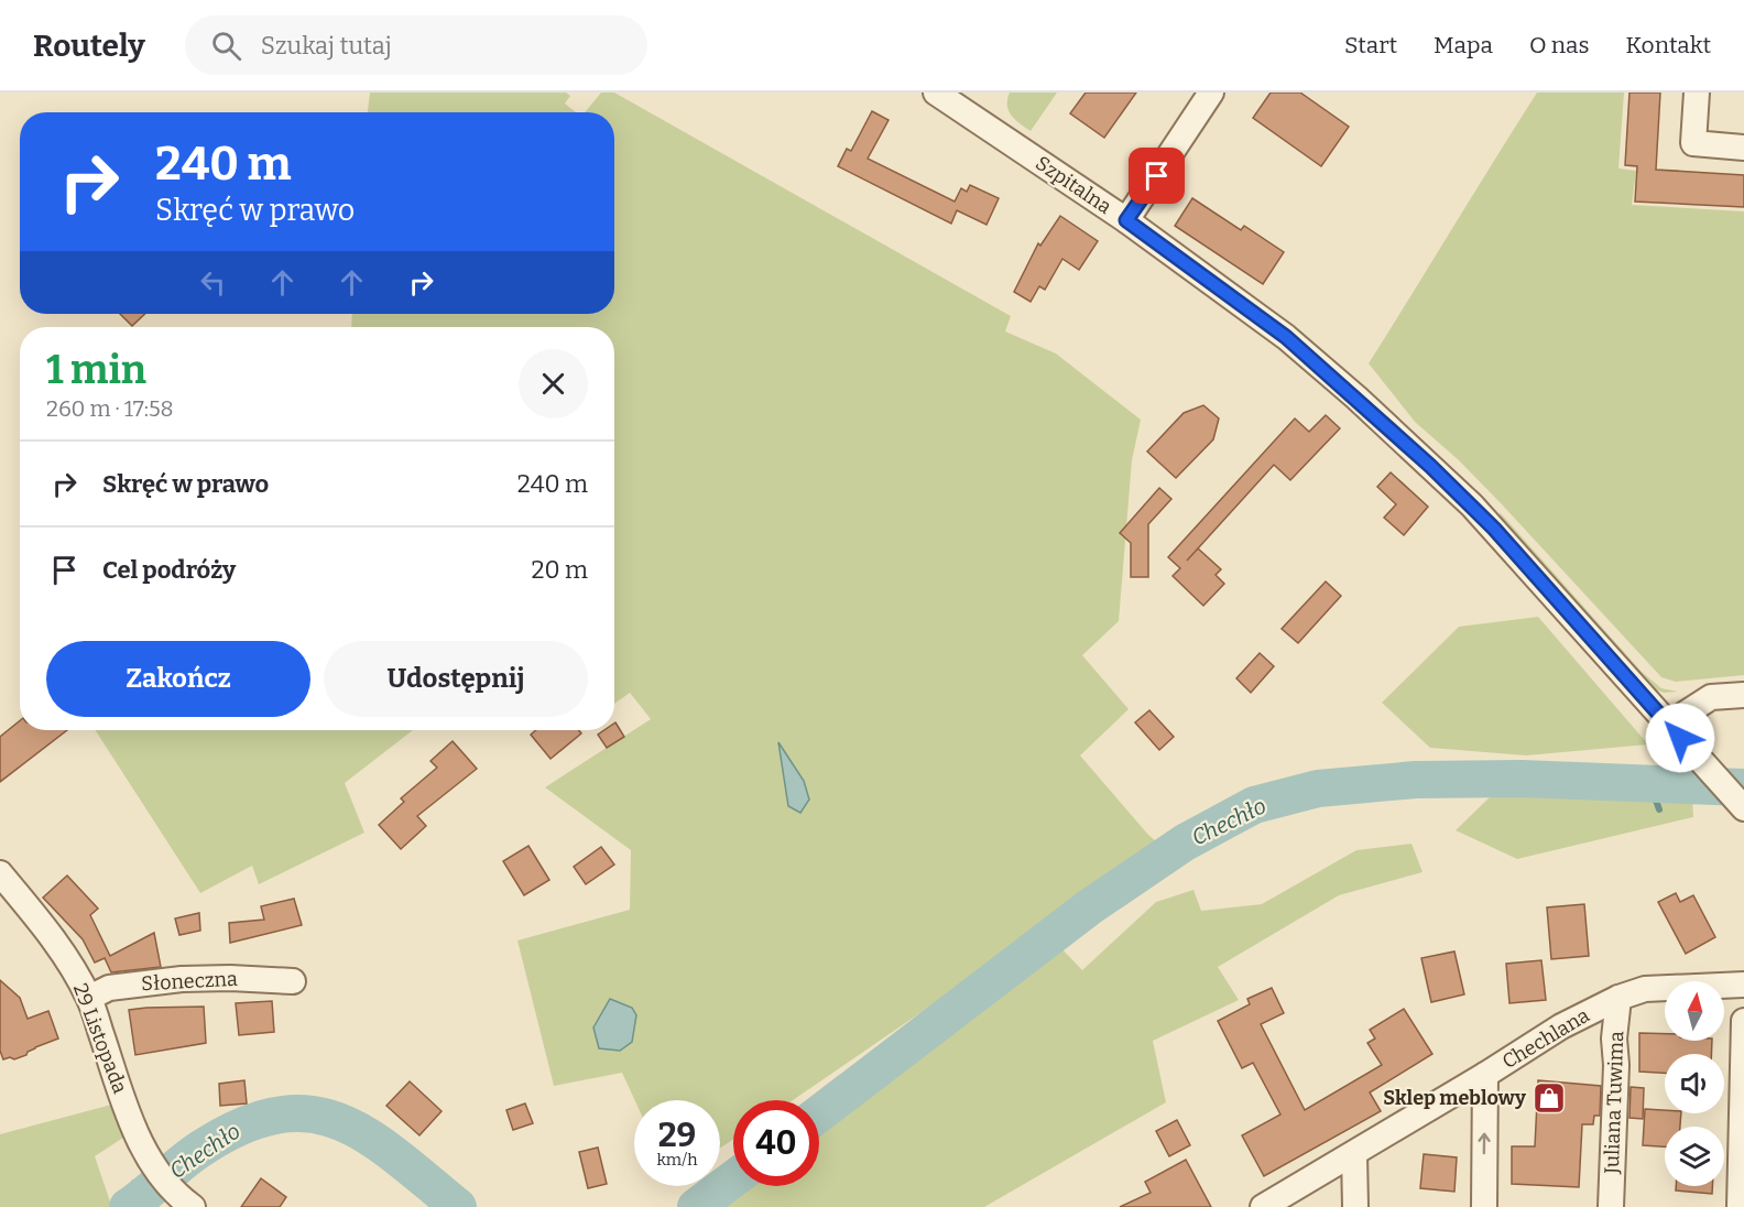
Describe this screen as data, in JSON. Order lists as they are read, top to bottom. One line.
{"streets":{"street":["Szpitalna","Słoneczna","29 Listopada","Chechlana","Juliana Tuwima"]},"crossings":[["Słoneczna","29 Listopada"],["Chechlana","Juliana Tuwima"]],"water":["Chechło"],"places":{"shop":["Sklep meblowy"]},"north":"top","page":{"header":"Routely","search":"Szukaj tutaj","nav":["Start","Mapa","O nas","Kontakt"],"turn":["240 m","Skręć w prawo"],"heading":["1 min","260 m · 17:58"],"list":[{"name":"Skręć w prawo","value":"240 m"},{"name":"Cel podróży","value":"20 m"}],"buttons":["Zakończ","Udostępnij"],"speed":"29 km/h","limit":"40"}}
